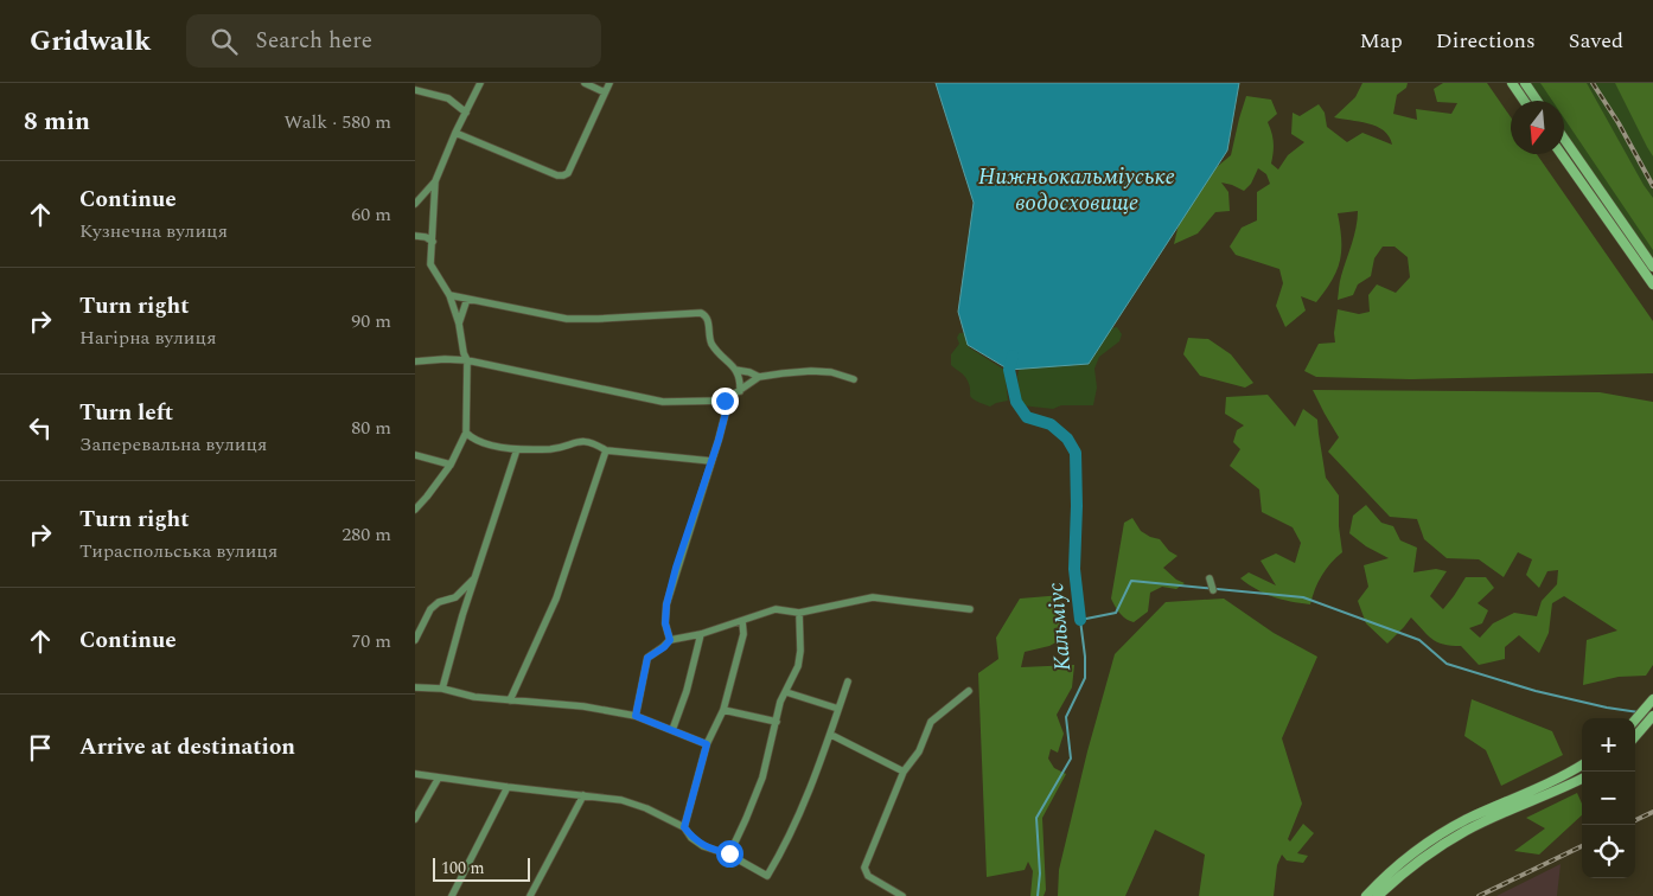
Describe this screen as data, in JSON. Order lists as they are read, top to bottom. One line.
{"water":["Нижньокальміуське водосховище","Кальміус"],"scale_bar":"100 m","north":"bottom","page":{"header":"Gridwalk","search":"Search here","nav":["Map","Directions","Saved"],"heading":["8 min","Walk · 580 m"],"list":[["Continue","Кузнечна вулиця","60 m"],["Turn right","Нагірна вулиця","90 m"],["Turn left","Заперевальна вулиця","80 m"],["Turn right","Тираспольська вулиця","280 m"],["Continue","70 m"],"Arrive at destination"],"map_buttons":["+","−"],"scale":"100 m"}}
